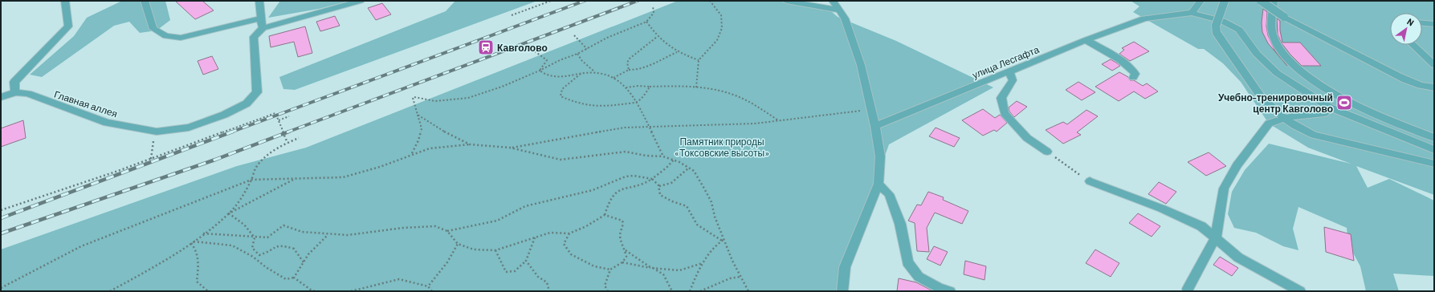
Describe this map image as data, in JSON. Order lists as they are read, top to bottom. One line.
{"streets":{"street":["улица Лесгафта","Главная аллея"]},"parks":["Памятник природы «Токсовские высоты»"],"places":{"station":["Кавголово"],"sports":["Учебно-тренировочный центр Кавголово"]},"north":"top right"}
